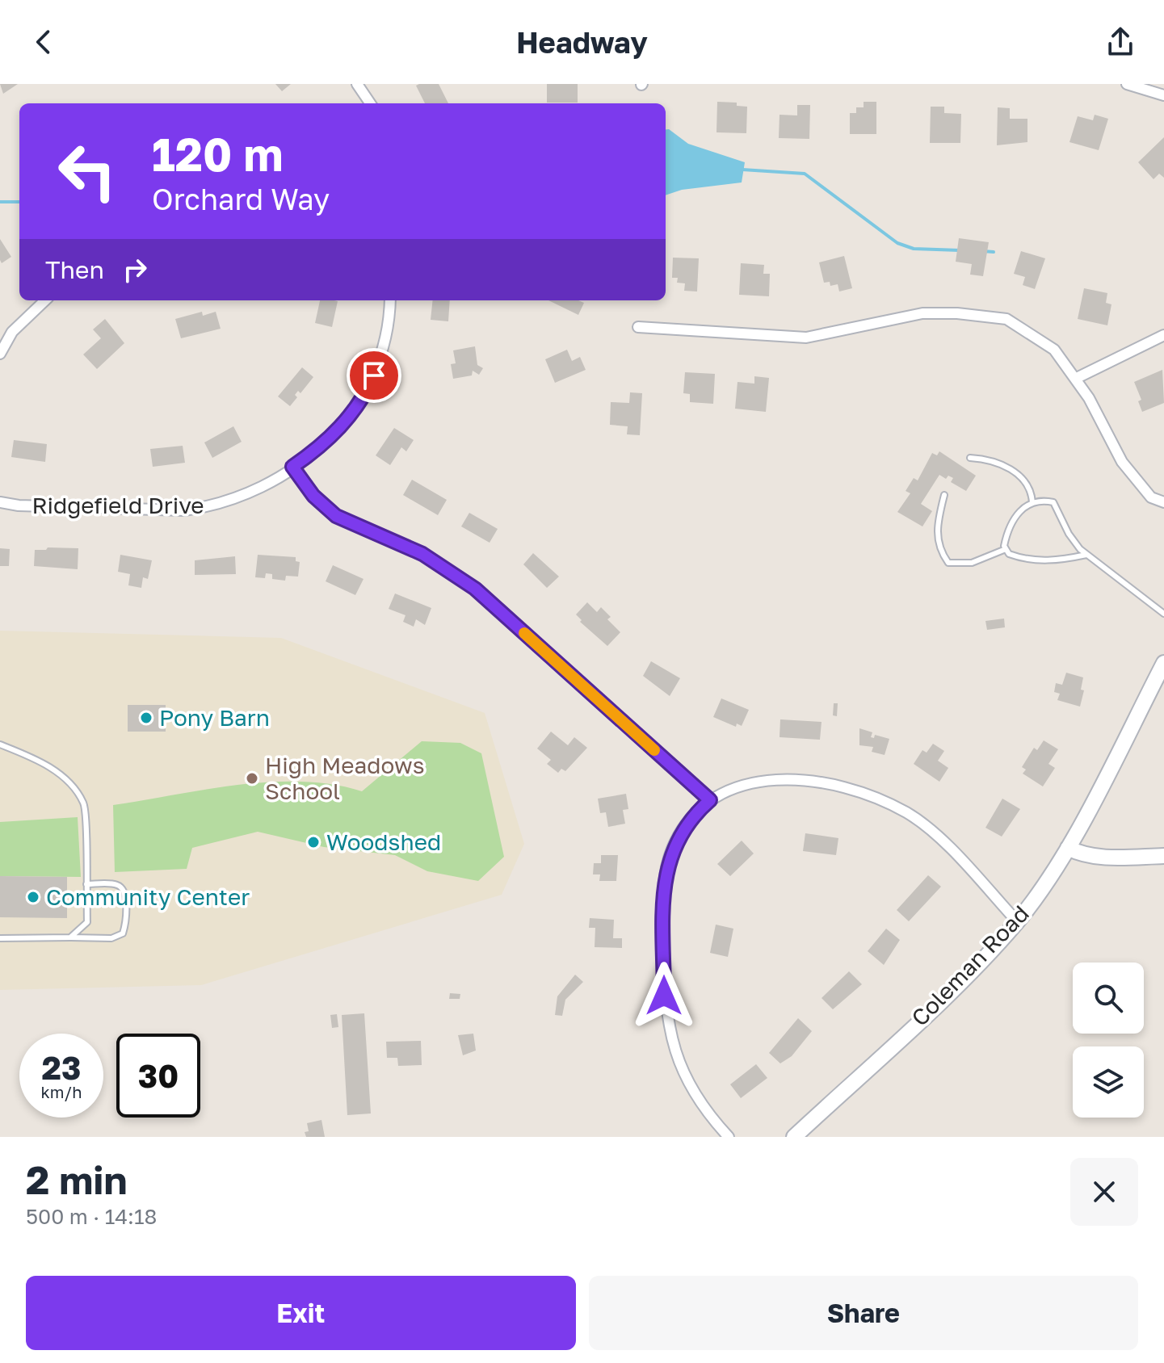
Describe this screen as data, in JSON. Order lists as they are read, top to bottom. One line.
{"streets":{"street":["Ridgefield Drive","Coleman Road"]},"places":["Pony Barn","High Meadows School","Woodshed","Community Center"],"page":{"header":"Headway","turn":["120 m","Orchard Way"],"then":"Then","speed":"23 km/h","limit":"30","heading":["2 min","500 m · 14:18"],"buttons":["Exit","Share"]}}
